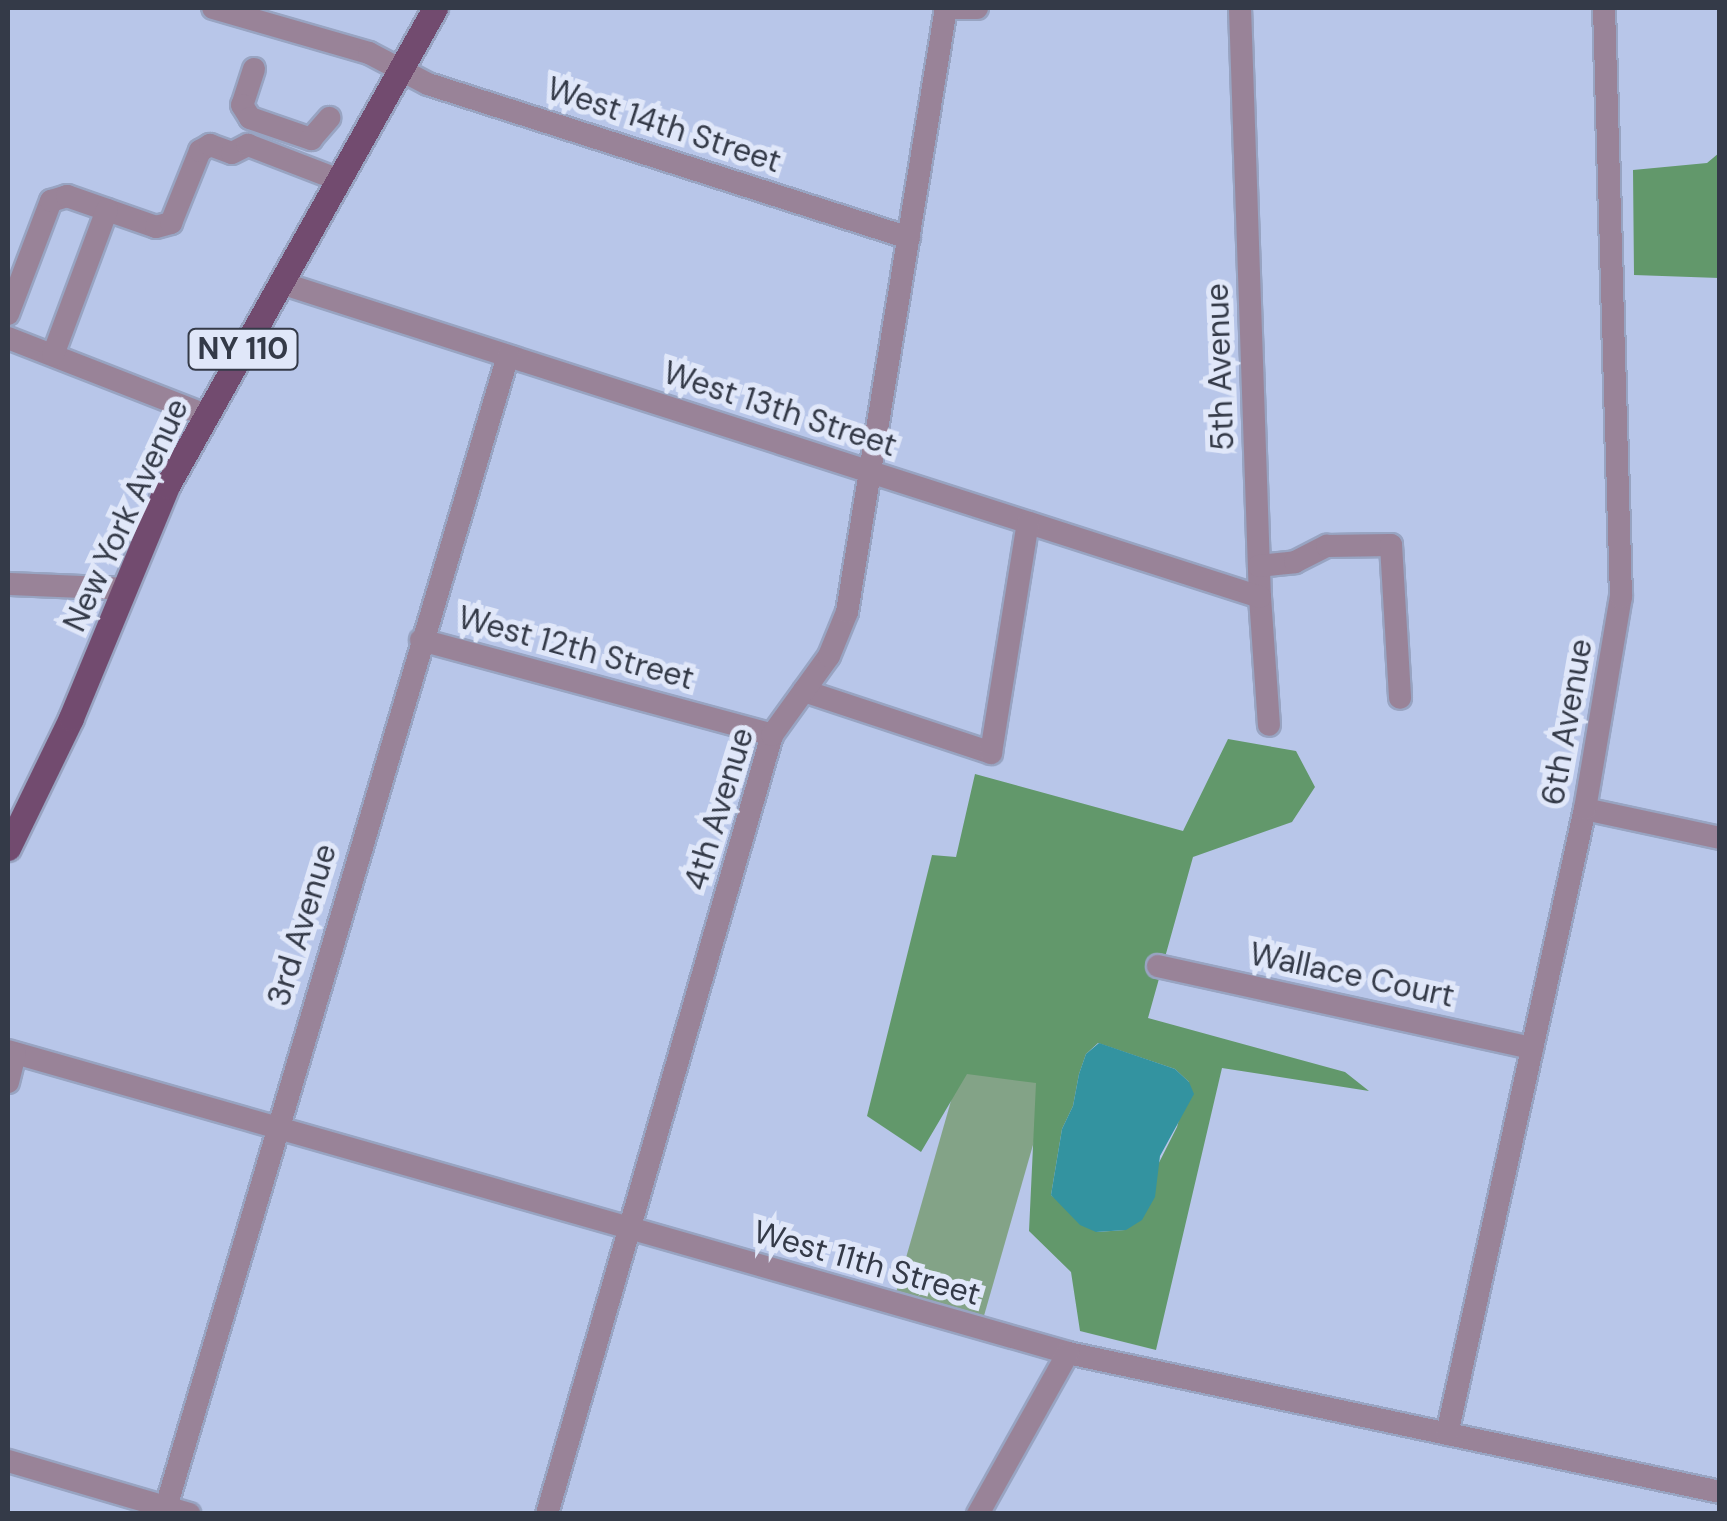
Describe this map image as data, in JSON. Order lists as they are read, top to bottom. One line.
{"streets":{"main road":["NY 110","New York Avenue"],"street":["West 14th Street","5th Avenue","West 13th Street","West 12th Street","6th Avenue","4th Avenue","3rd Avenue","Wallace Court","West 11th Street"]},"crossings":[["West 14th Street","New York Avenue"],["West 14th Street","4th Avenue"],["5th Avenue","West 13th Street"],["West 13th Street","New York Avenue"],["West 13th Street","4th Avenue"],["West 13th Street","3rd Avenue"],["West 12th Street","4th Avenue"],["West 12th Street","3rd Avenue"],["6th Avenue","Wallace Court"],["6th Avenue","West 11th Street"],["4th Avenue","West 11th Street"],["3rd Avenue","West 11th Street"]]}
